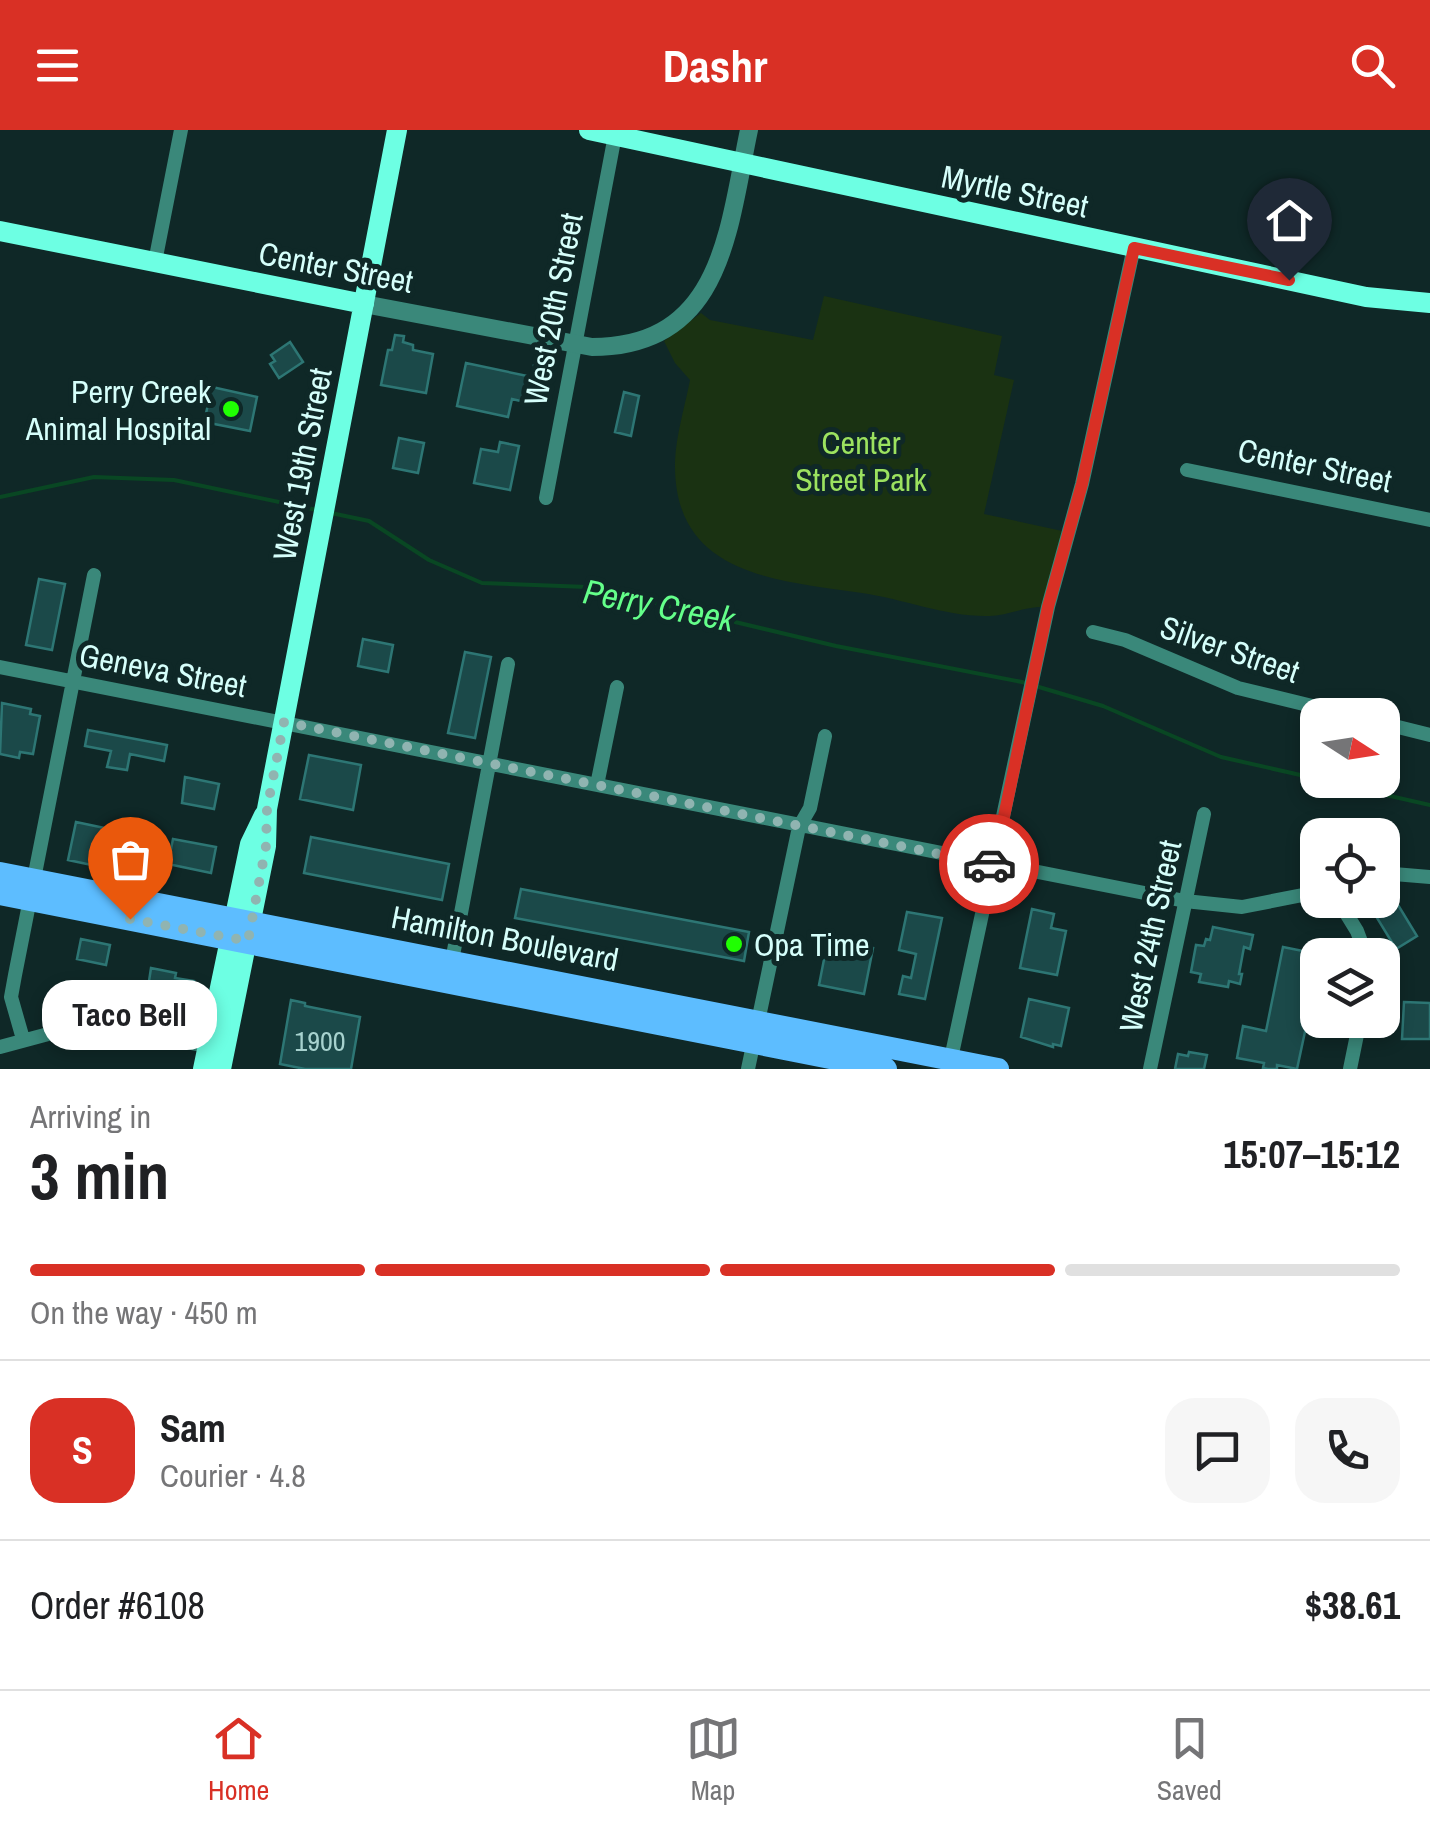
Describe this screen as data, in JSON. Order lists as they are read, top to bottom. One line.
{"streets":{"main road":["Myrtle Street","Center Street","West 19th Street","Hamilton Boulevard"],"street":["West 20th Street","Silver Street","Geneva Street","West 24th Street"]},"crossings":[["Myrtle Street","Center Street"],["Myrtle Street","West 20th Street"],["Center Street","West 20th Street"],["Center Street","West 19th Street"],["West 19th Street","Geneva Street"],["West 19th Street","Hamilton Boulevard"],["Geneva Street","West 24th Street"]],"water":["Perry Creek"],"parks":["Center Street Park"],"places":["Perry Creek Animal Hospital","Taco Bell","Opa Time"],"house_numbers":["1900"],"north":"right","page":{"header":"Dashr","bubble":"Taco Bell","heading":["3 min","Arriving in","15:07–15:12"],"panel":["Sam","Courier · 4.8","Order #6108","$38.61"],"bar":"On the way · 450 m","round":"S","tabs":["Home","Map","Saved"]}}
